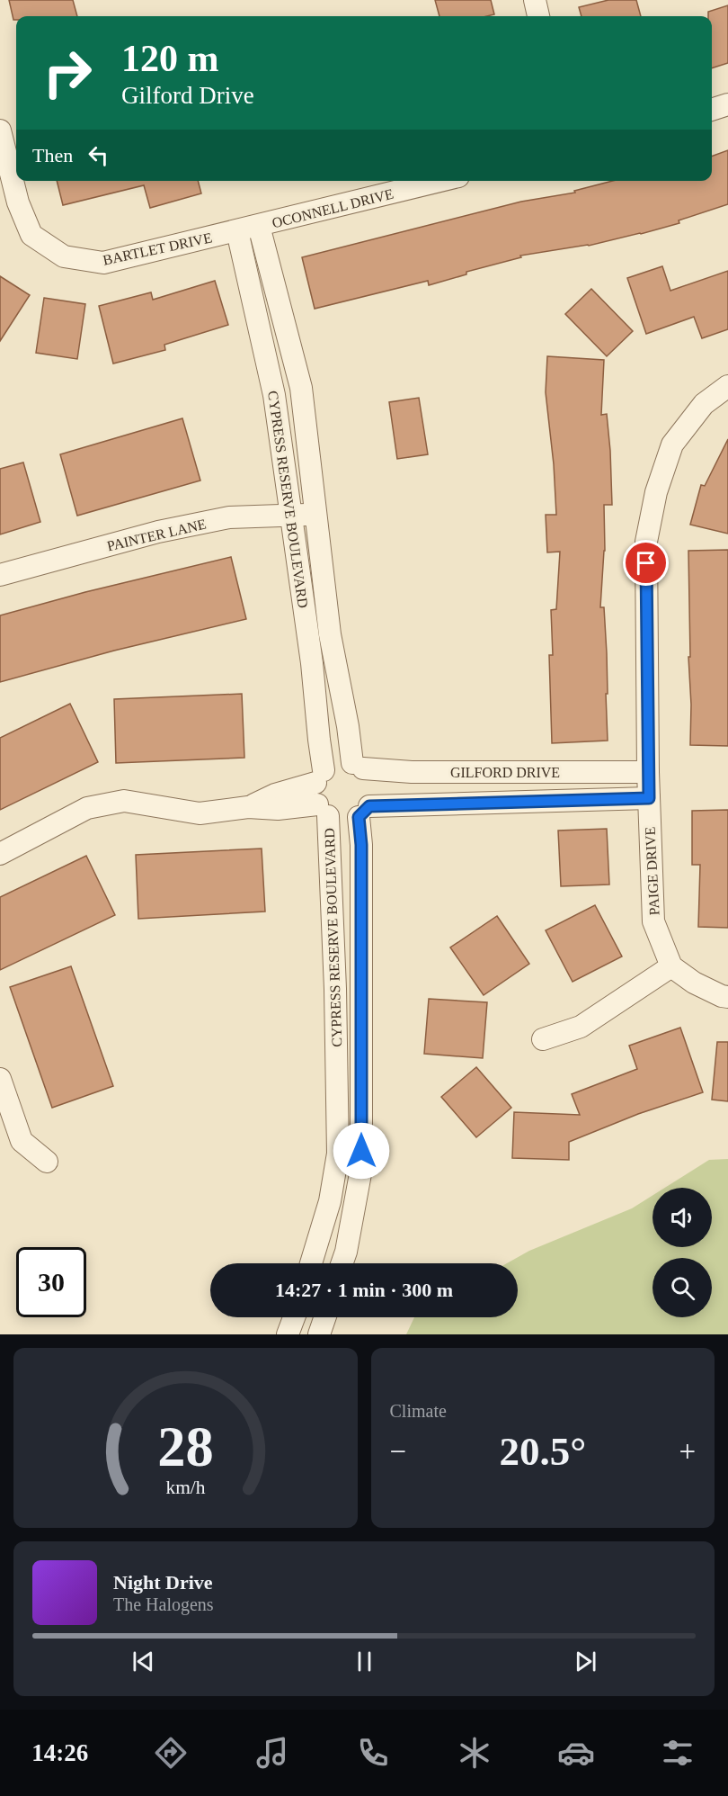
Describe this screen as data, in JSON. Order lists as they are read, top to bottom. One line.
{"streets":{"street":["OCONNELL DRIVE","BARTLET DRIVE","CYPRESS RESERVE BOULEVARD","PAINTER LANE","GILFORD DRIVE","PAIGE DRIVE"]},"crossings":[["OCONNELL DRIVE","BARTLET DRIVE"],["OCONNELL DRIVE","CYPRESS RESERVE BOULEVARD"],["BARTLET DRIVE","CYPRESS RESERVE BOULEVARD"],["CYPRESS RESERVE BOULEVARD","PAINTER LANE"],["CYPRESS RESERVE BOULEVARD","GILFORD DRIVE"],["GILFORD DRIVE","PAIGE DRIVE"]],"page":{"turn":["120 m","Gilford Drive"],"then":"Then","limit":"30","trip":"14:27 · 1 min · 300 m","tile":"Climate","heat":["−","20.5°","+"],"song":["Night Drive","The Halogens"],"tabs":"14:26","gauge":["28","km/h"]}}
